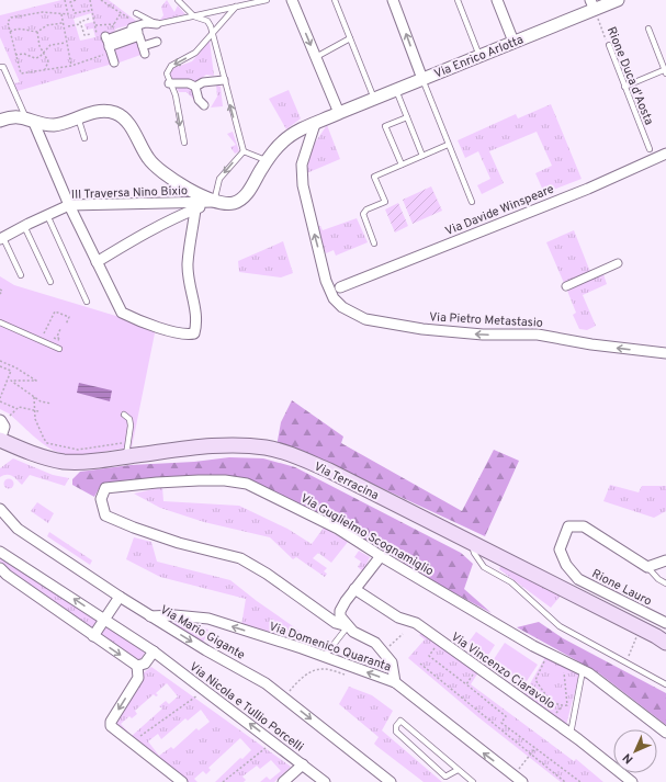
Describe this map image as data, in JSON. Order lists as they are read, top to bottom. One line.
{"streets":{"main road":["Via Terracina"],"street":["Via Enrico Arlotta","III Traversa Nino Bixio","Via Davide Winspeare","Via Pietro Metastasio","Via Guglielmo Scognamiglio","Rione Lauro","Via Mario Gigante","Via Domenico Quaranta","Via Vincenzo Ciaravolo","Via Nicola e Tullio Porcelli"],"lane":["Rione Duca d'Aosta"]},"crossings":[["Via Enrico Arlotta","Rione Duca d'Aosta"],["Via Enrico Arlotta","III Traversa Nino Bixio"],["Via Enrico Arlotta","Via Pietro Metastasio"],["Via Mario Gigante","Via Domenico Quaranta"]],"one_way":["Via Pietro Metastasio","Via Mario Gigante","Via Domenico Quaranta"],"north":"bottom left"}
